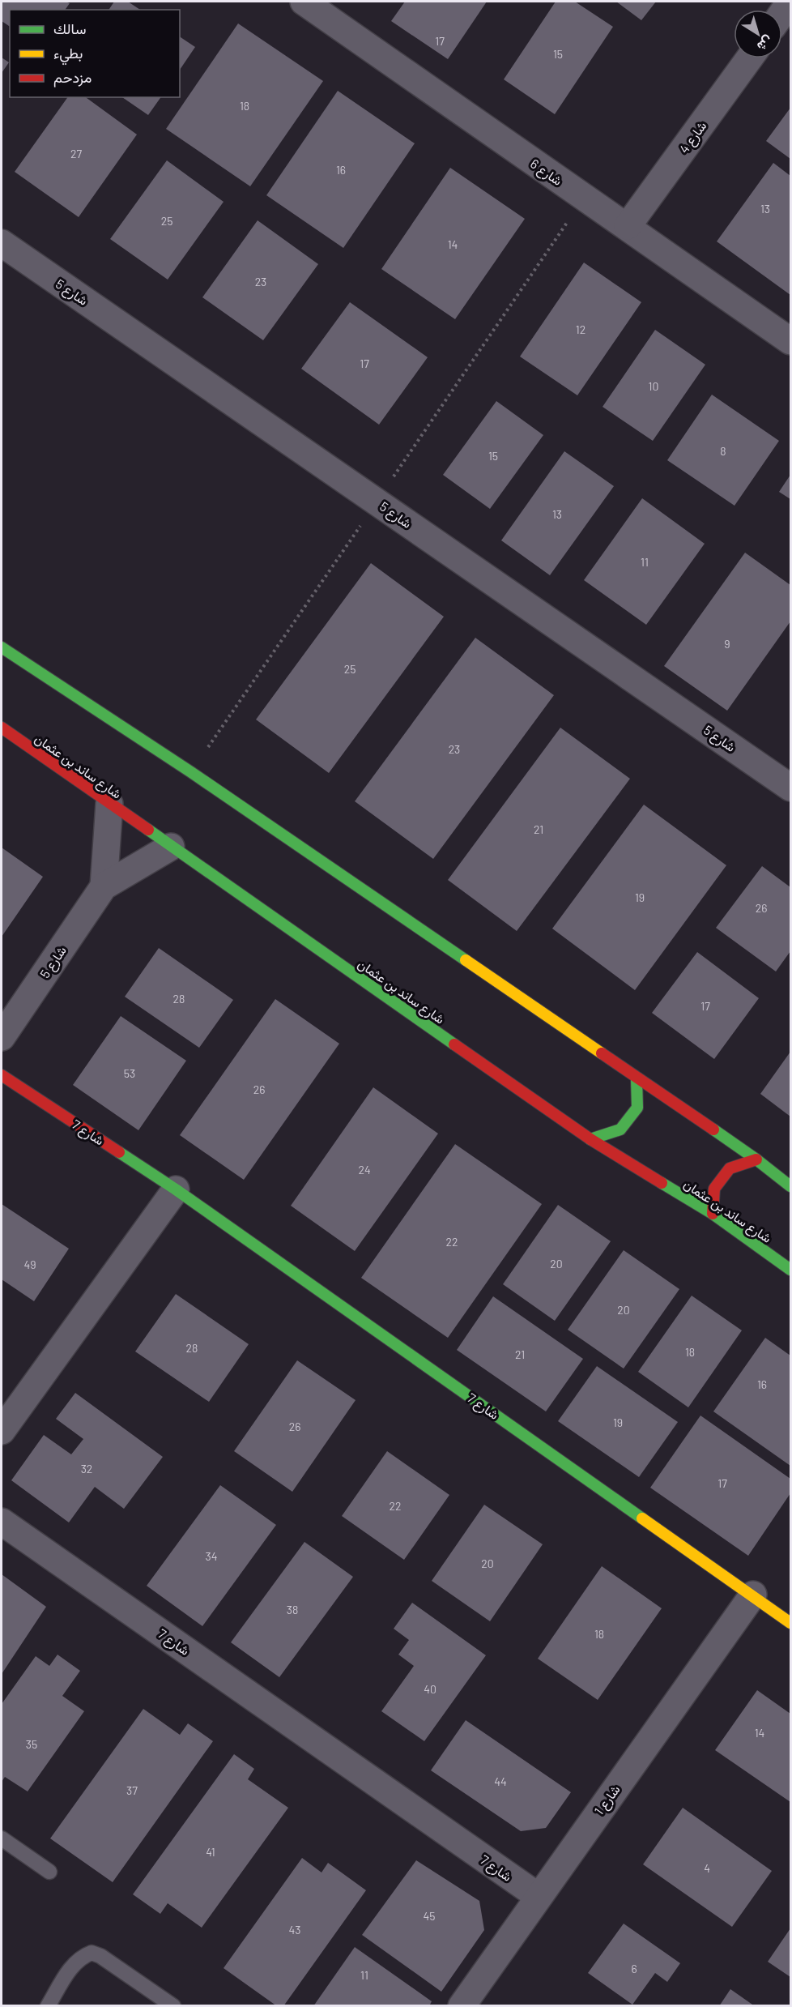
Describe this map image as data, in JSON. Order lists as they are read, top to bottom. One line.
{"streets":{"street":["شارع 4","شارع 6","شارع 5","شارع ساند بن عثمان","شارع 7","شارع 1"]},"crossings":[["شارع 4","شارع 6"],["شارع 5","شارع ساند بن عثمان"],["شارع 7","شارع 1"]],"house_numbers":["17","15","18","27","16","13","25","14","23","12","17","10","8","15","13","11","9","25","23","21","19","26","28","17","53","26","24","22","20","49","20","28","18","21","16","19","26","32","17","22","34","20","38","18","40","14","35","44","37","41","4","45","43","6","11"],"legend":["سالك","بطيء","مزدحم"],"north":"bottom right"}
